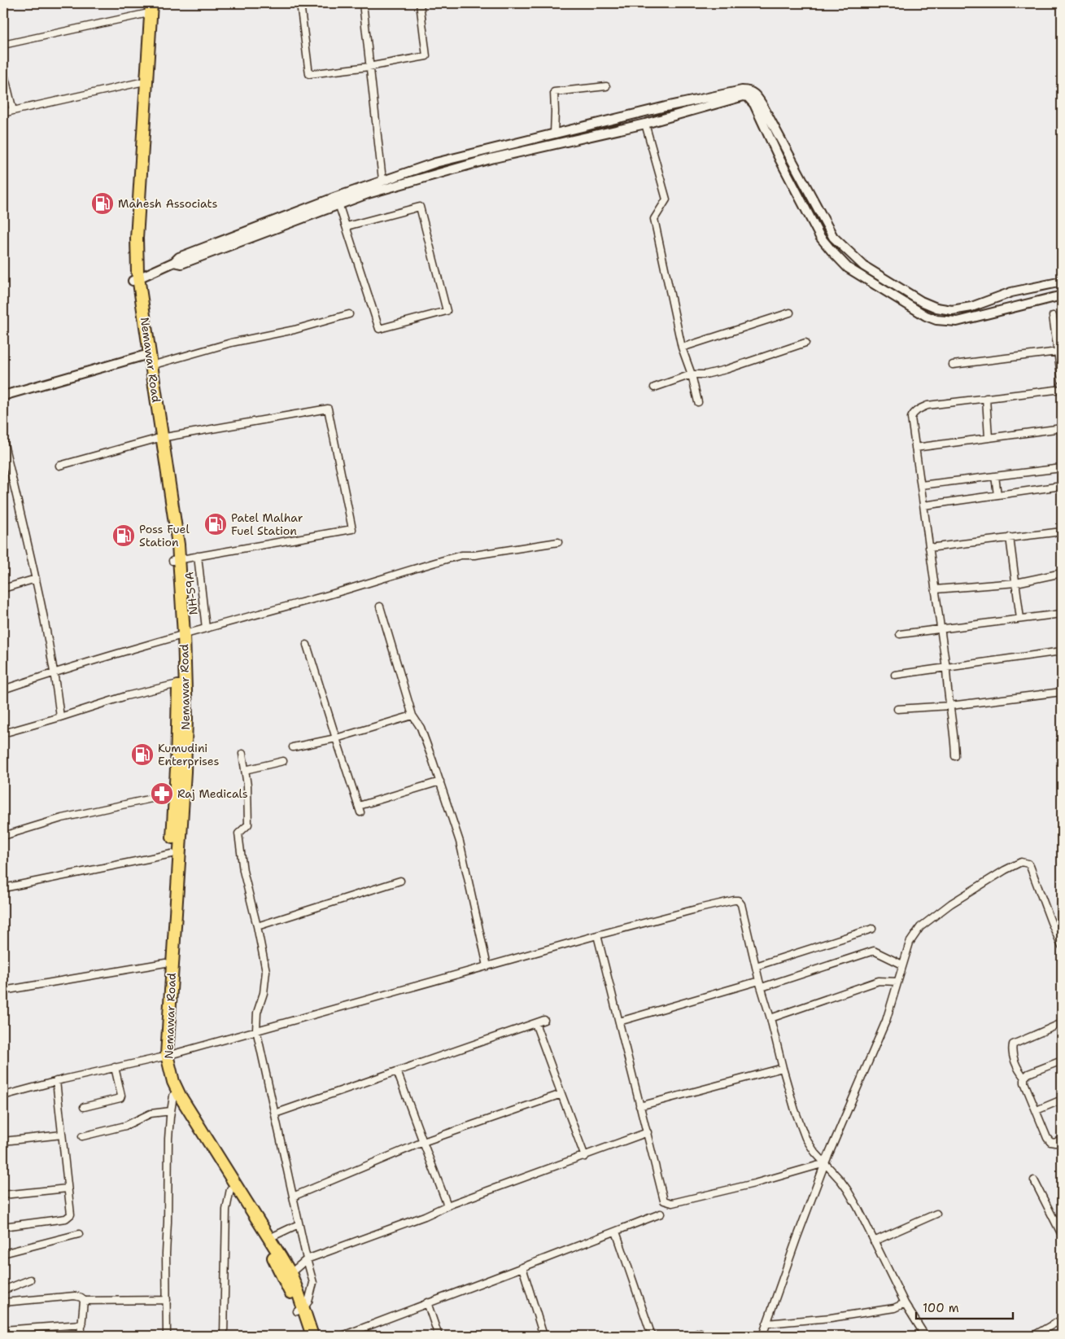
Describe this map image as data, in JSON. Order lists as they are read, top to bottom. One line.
{"streets":{"highway":["Nemawar Road"],"street":["NH-59A"]},"places":{"fuel station":["Mahesh Associats","Patel Malhar Fuel Station","Poss Fuel Station","Kumudini Enterprises"],"pharmacy":["Raj Medicals"]},"scale_bar":"100 m"}
